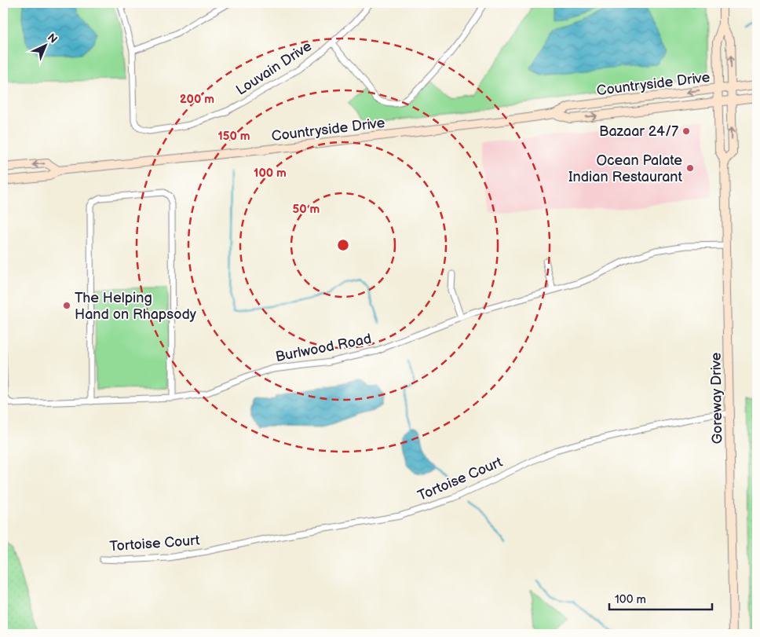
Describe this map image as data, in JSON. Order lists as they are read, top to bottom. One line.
{"streets":{"main road":["Countryside Drive","Goreway Drive"],"street":["Louvain Drive","Burlwood Road","Tortoise Court"]},"crossings":[["Countryside Drive","Goreway Drive"],["Burlwood Road","Goreway Drive"],["Goreway Drive","Tortoise Court"]],"places":["Bazaar 24/7","Ocean Palate Indian Restaurant","The Helping Hand on Rhapsody"],"scale_bar":"100 m","north":"top right","rings":["200 m","150 m","100 m","50 m"]}
